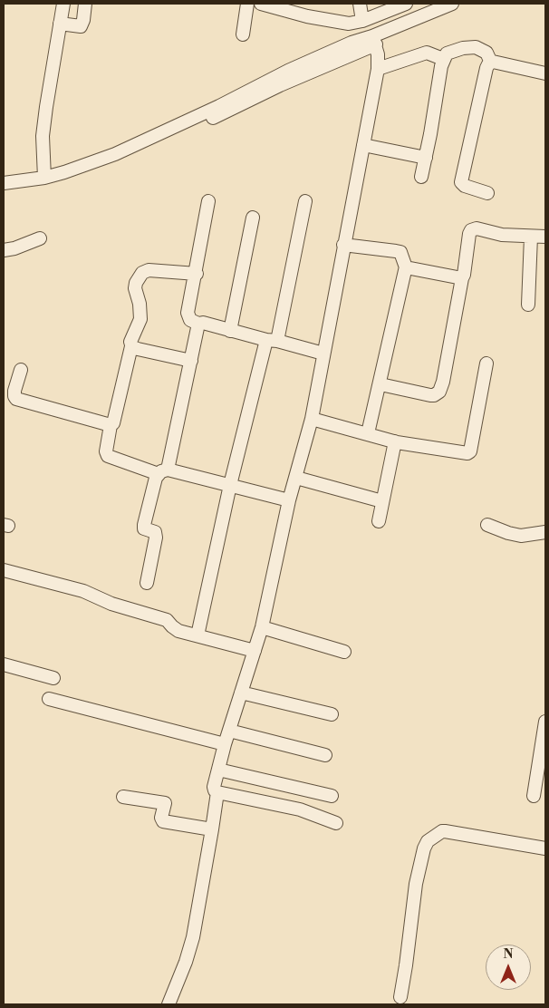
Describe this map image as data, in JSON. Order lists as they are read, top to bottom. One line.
{"north":"top"}
